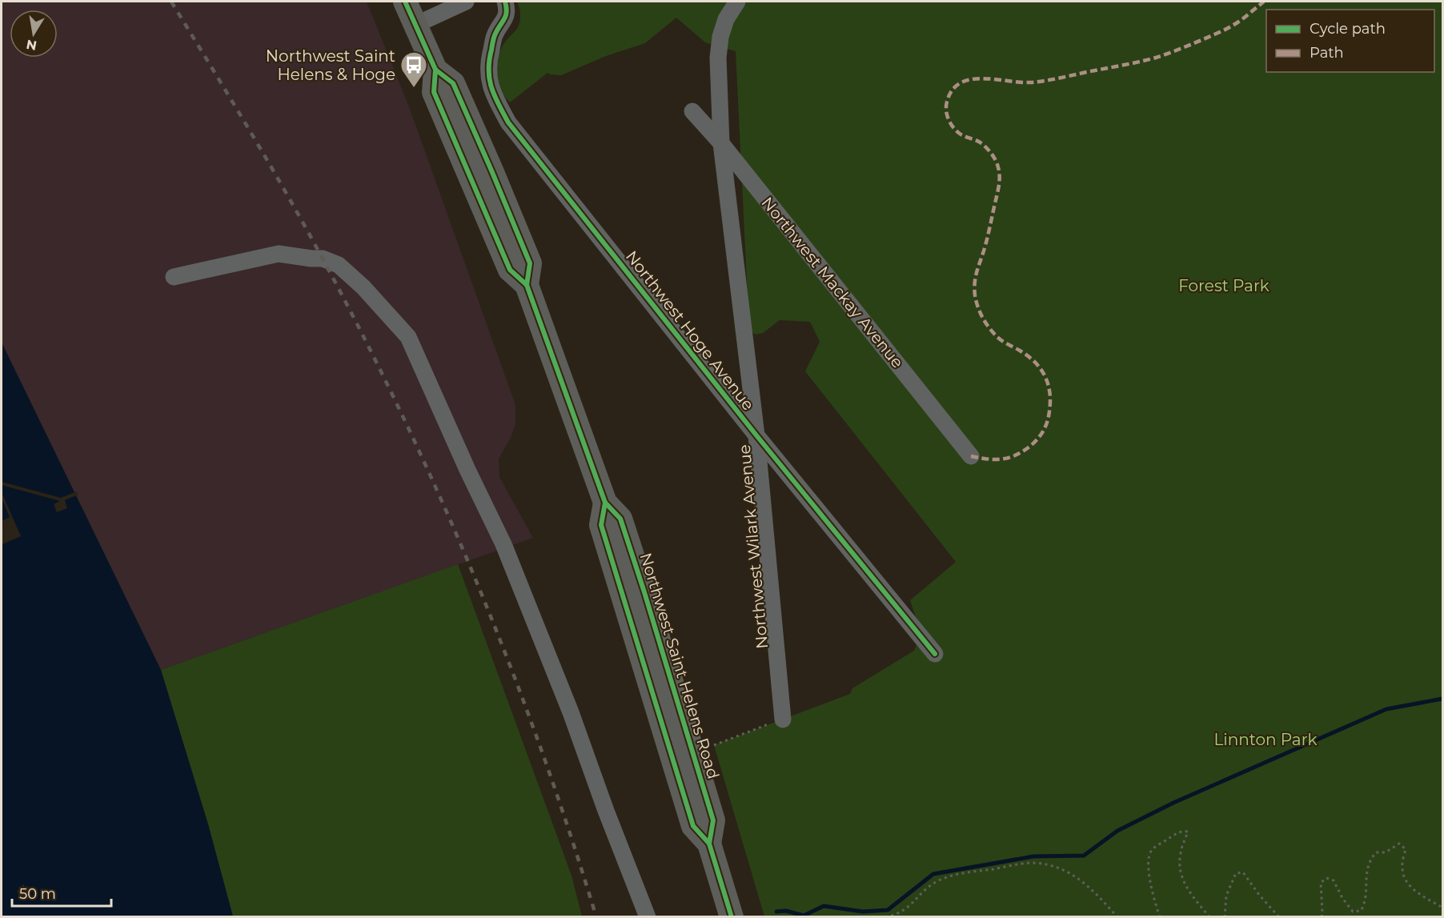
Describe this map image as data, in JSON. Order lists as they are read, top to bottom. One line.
{"streets":{"highway":["Northwest Saint Helens Road"],"street":["Northwest Mackay Avenue","Northwest Hoge Avenue","Northwest Wilark Avenue"]},"crossings":[["Northwest Mackay Avenue","Northwest Wilark Avenue"],["Northwest Hoge Avenue","Northwest Wilark Avenue"]],"parks":["Forest Park","Linnton Park"],"places":{"bus stop":["Northwest Saint Helens & Hoge"]},"legend":["Cycle path","Path"],"scale_bar":"50 m","north":"bottom"}
